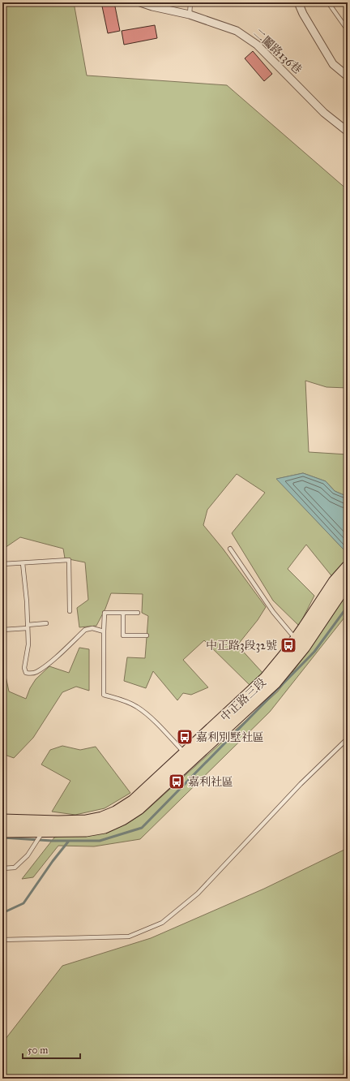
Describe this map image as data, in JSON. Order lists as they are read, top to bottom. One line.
{"streets":{"main road":["中正路三段"],"street":["二鬮路136巷"]},"places":{"bus stop":["中正路3段32號","嘉利別墅社區","嘉利社區"]},"scale_bar":"50 m"}
